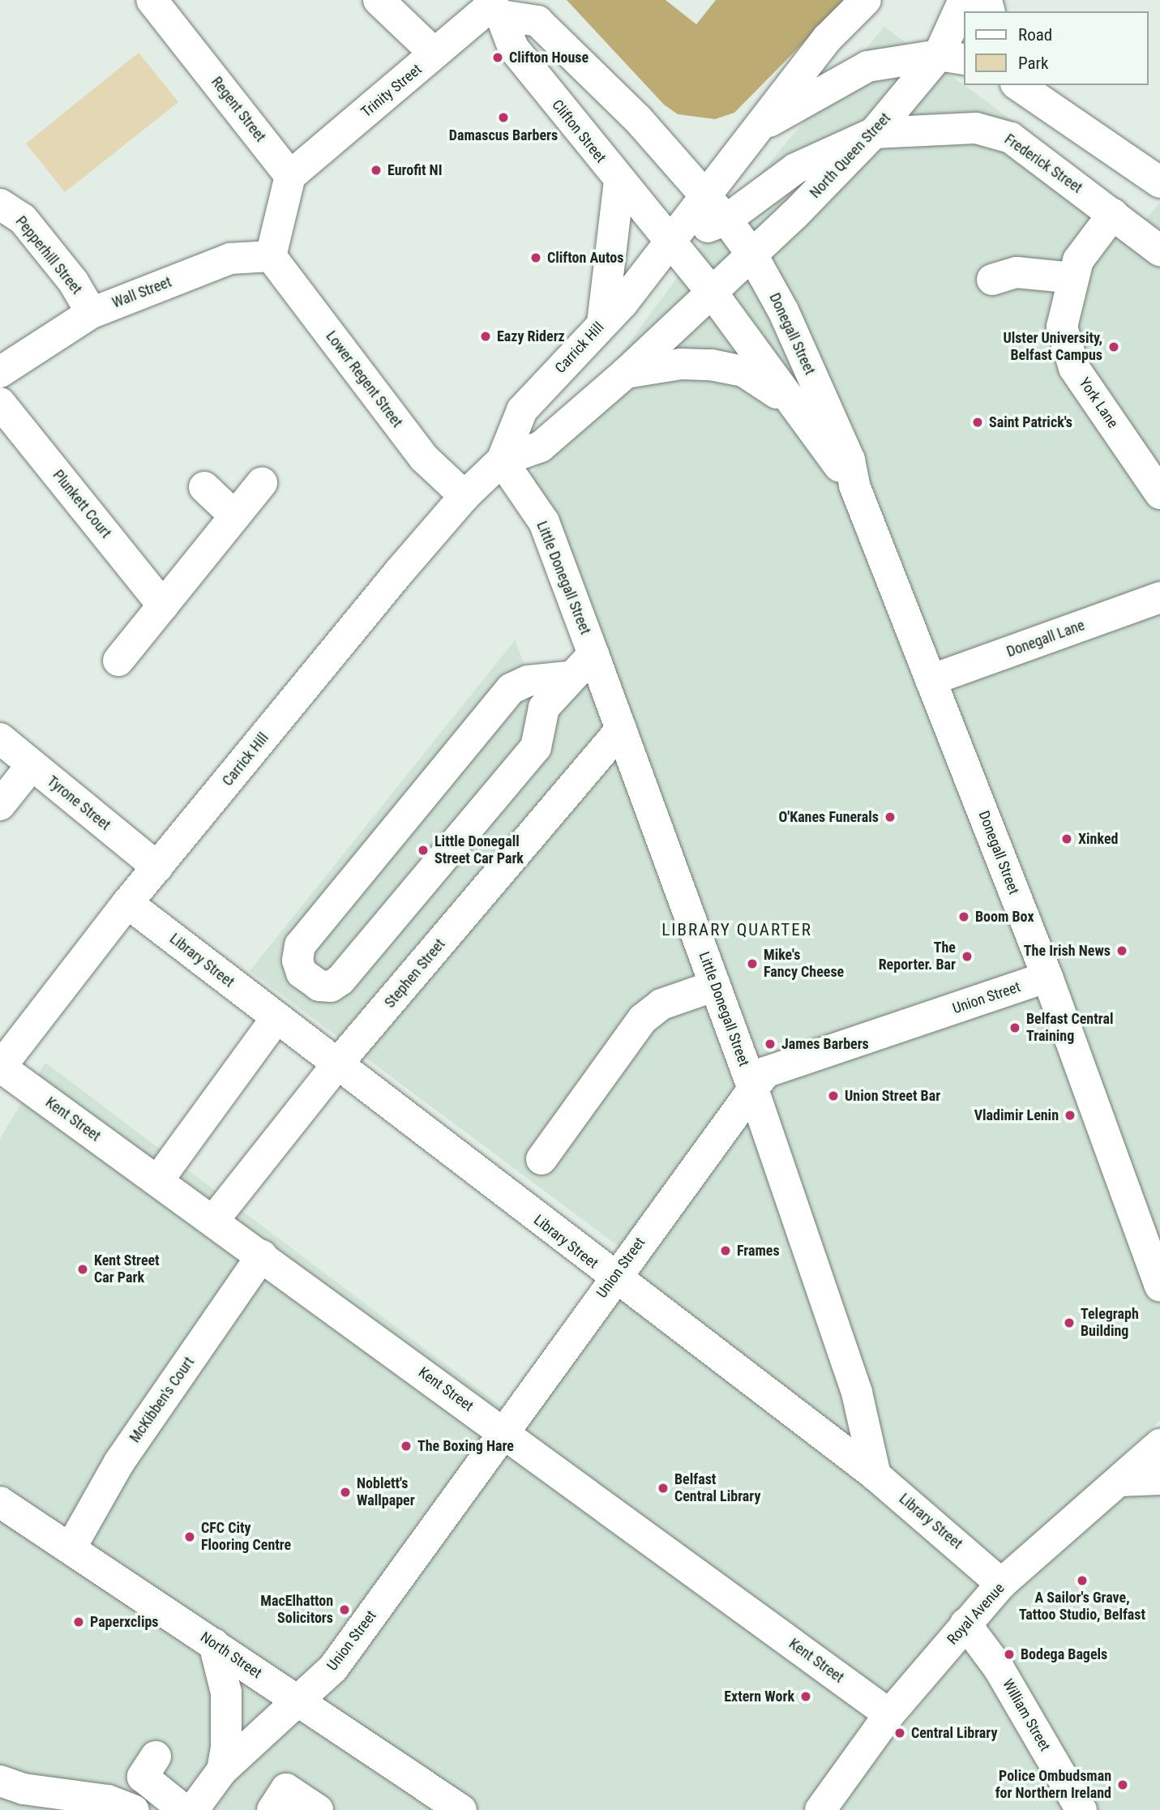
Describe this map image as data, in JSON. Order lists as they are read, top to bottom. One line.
{"streets":{"street":["Trinity Street","Regent Street","Clifton Street","North Queen Street","Frederick Street","Pepperhill Street","Wall Street","Donegall Street","Carrick Hill","Lower Regent Street","York Lane","Plunkett Court","Little Donegall Street","Donegall Lane","Tyrone Street","Library Street","Stephen Street","Union Street","Kent Street","McKibben's Court","Royal Avenue","North Street","William Street"]},"crossings":[["Trinity Street","Regent Street"],["Trinity Street","Clifton Street"],["Clifton Street","Donegall Street"],["Clifton Street","Carrick Hill"],["North Queen Street","Frederick Street"],["North Queen Street","Donegall Street"],["North Queen Street","Carrick Hill"],["Frederick Street","York Lane"],["Pepperhill Street","Wall Street"],["Wall Street","Lower Regent Street"],["Donegall Street","Carrick Hill"],["Donegall Street","Donegall Lane"],["Donegall Street","Union Street"],["Carrick Hill","Lower Regent Street"],["Carrick Hill","Little Donegall Street"],["Carrick Hill","Tyrone Street"],["Carrick Hill","Library Street"],["Carrick Hill","Kent Street"],["Little Donegall Street","Library Street"],["Little Donegall Street","Stephen Street"],["Little Donegall Street","Union Street"],["Library Street","Stephen Street"],["Library Street","Union Street"],["Library Street","Royal Avenue"],["Stephen Street","Kent Street"],["Union Street","Kent Street"],["Union Street","North Street"],["Kent Street","McKibben's Court"],["Kent Street","Royal Avenue"],["McKibben's Court","North Street"],["Royal Avenue","William Street"]],"districts":["LIBRARY QUARTER"],"places":["Clifton House","Damascus Barbers","Eurofit NI","Clifton Autos","Eazy Riderz","Ulster University, Belfast Campus","Saint Patrick's","O'Kanes Funerals","Xinked","Little Donegall Street Car Park","Boom Box","The Irish News","The Reporter. Bar","Mike's Fancy Cheese","Belfast Central Training","James Barbers","Union Street Bar","Vladimir Lenin","Frames","Kent Street Car Park","Telegraph Building","The Boxing Hare","Belfast Central Library","Noblett's Wallpaper","CFC City Flooring Centre","A Sailor's Grave, Tattoo Studio, Belfast","MacElhatton Solicitors","Paperxclips","Bodega Bagels","Extern Work","Central Library","Police Ombudsman for Northern Ireland"],"legend":["Road","Park"]}
